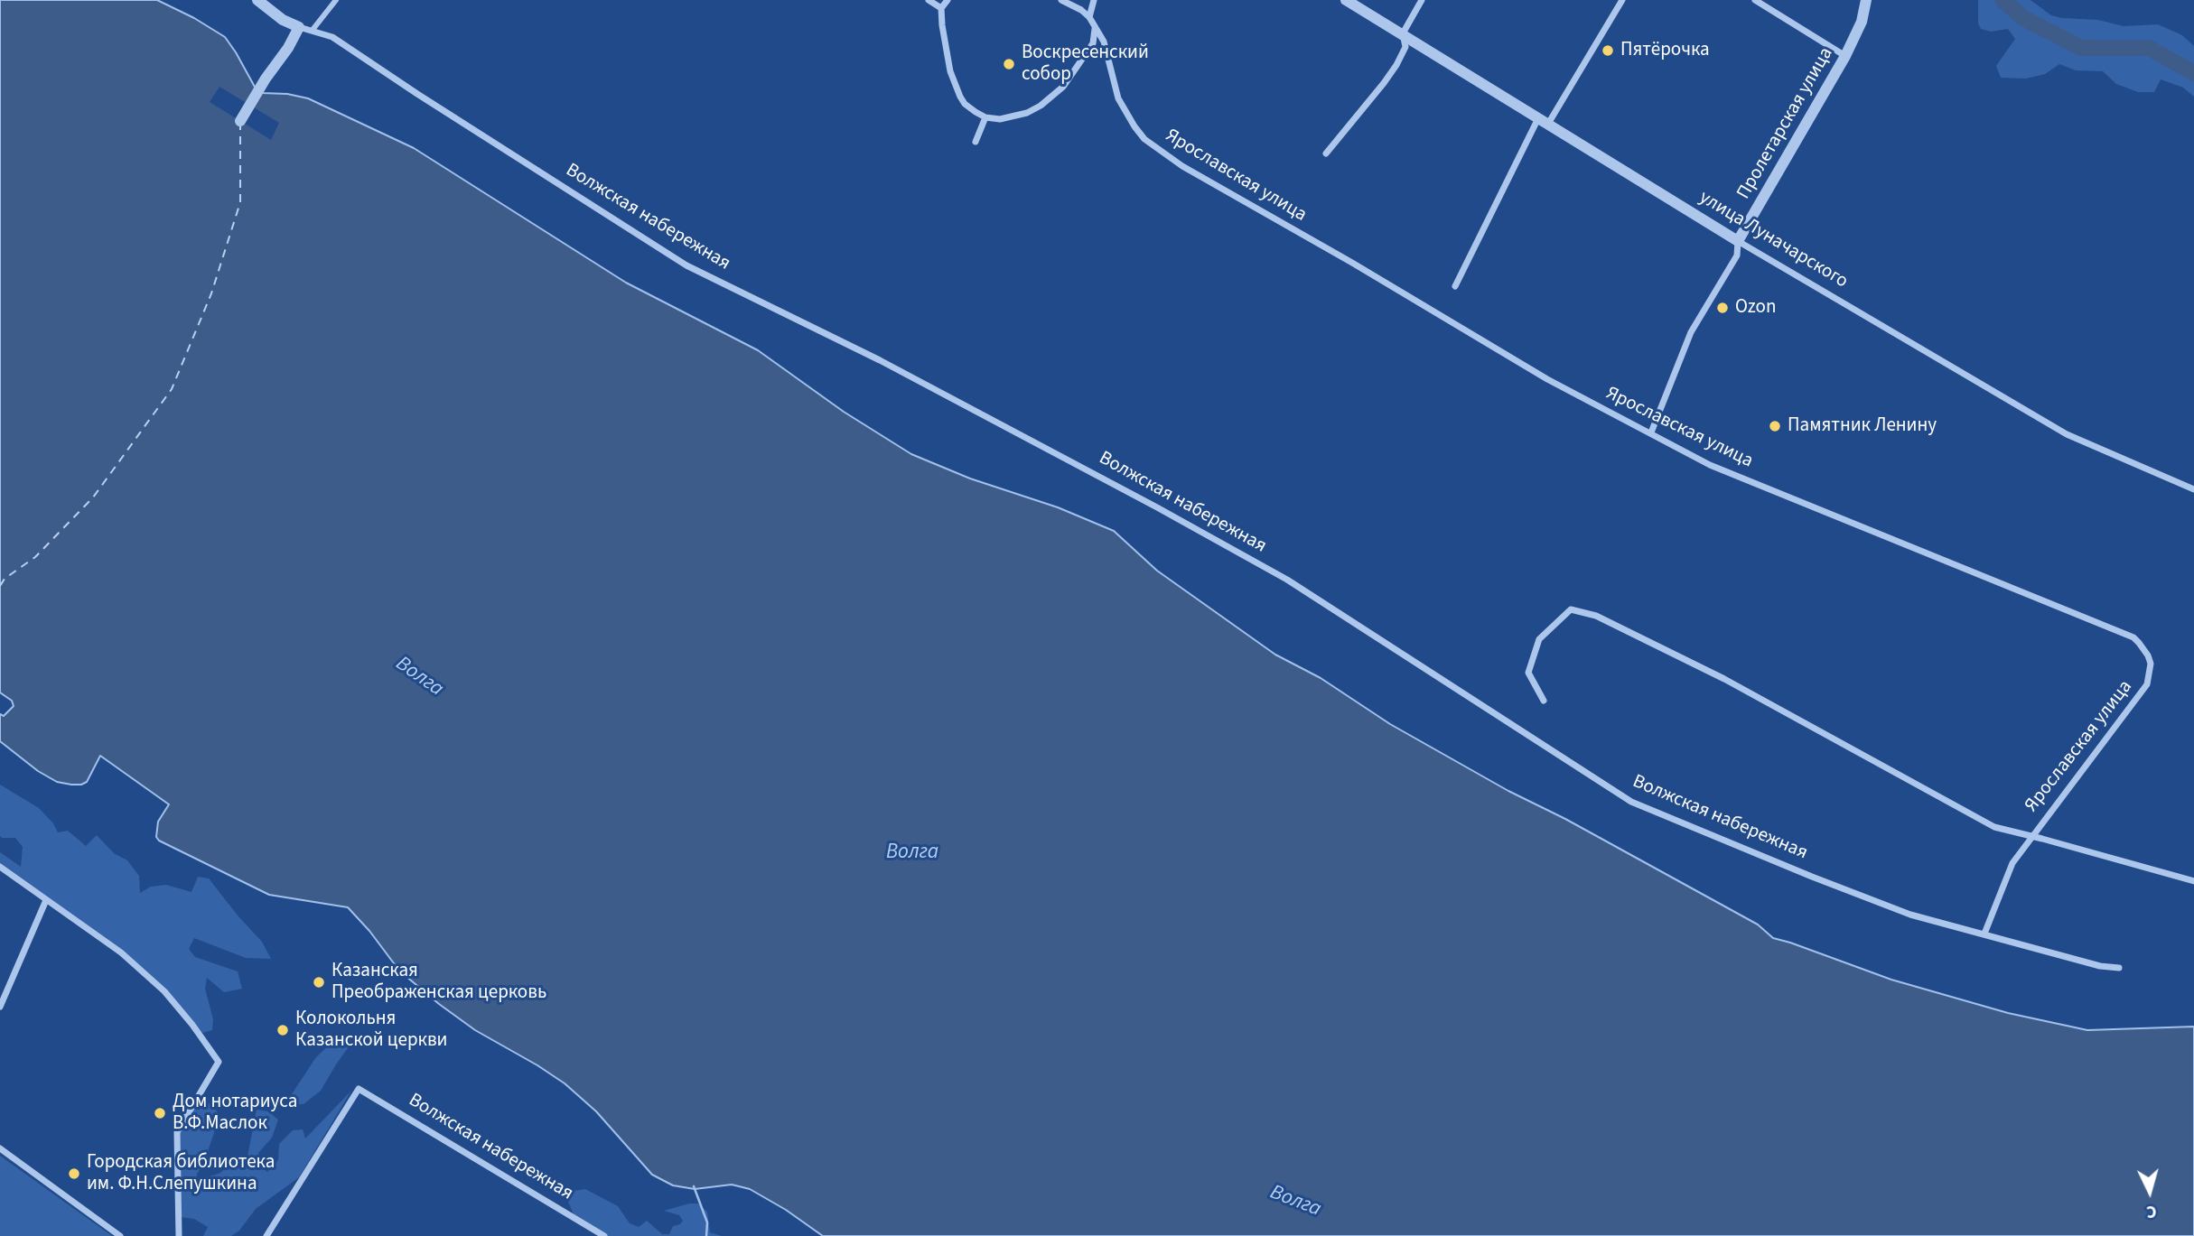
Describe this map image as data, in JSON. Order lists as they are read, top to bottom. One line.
{"streets":{"street":["Пролетарская улица","Ярославская улица","Волжская набережная","улица Луначарского"]},"crossings":[["Пролетарская улица","Ярославская улица"],["Пролетарская улица","улица Луначарского"],["Ярославская улица","Волжская набережная"]],"water":["Волга"],"places":["Пятёрочка","Воскресенский собор","Ozon","Памятник Ленину","Казанская Преображенская церковь","Колокольня Казанской церкви","Дом нотариуса В.Ф.Маслок","Городская библиотека им. Ф.Н.Слепушкина"],"north":"bottom"}
